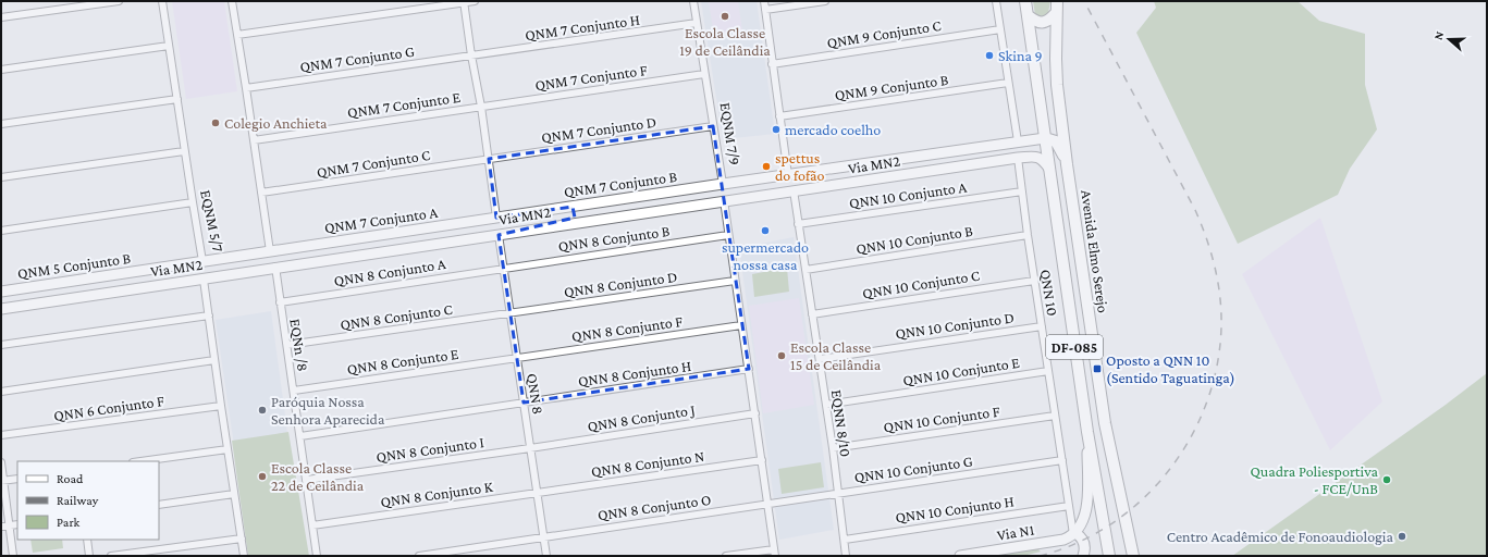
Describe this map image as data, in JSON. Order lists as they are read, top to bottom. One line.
{"streets":{"main road":["EQNM 7/9","Via MN2","QNM 7 Conjunto B","QNM 7 Conjunto A","EQNM 5/7","Avenida Elmo Serejo","QNM 5 Conjunto B","DF-085","Via N1"],"street":["QNM 7 Conjunto H","QNM 9 Conjunto C","QNM 7 Conjunto G","QNM 7 Conjunto F","QNM 9 Conjunto B","QNM 7 Conjunto E","QNM 7 Conjunto D","QNM 7 Conjunto C","QNN 10 Conjunto A","QNN 8 Conjunto B","QNN 10 Conjunto B","QNN 8 Conjunto A","QNN 8 Conjunto D","QNN 10 Conjunto C","QNN 10","QNN 8 Conjunto C","QNN 10 Conjunto D","QNN 8 Conjunto F","EQNn /8","QNN 8 Conjunto E","QNN 10 Conjunto E","QNN 8 Conjunto H","QNN 8","QNN 6 Conjunto F","QNN 8 Conjunto J","QNN 10 Conjunto F","EQNN 8/10","QNN 8 Conjunto I","QNN 8 Conjunto N","QNN 10 Conjunto G","QNN 8 Conjunto K","QNN 8 Conjunto O","QNN 10 Conjunto H"]},"crossings":[["QNM 7 Conjunto H","QNM 7 Conjunto G"],["QNM 7 Conjunto H","EQNM 7/9"],["QNM 7 Conjunto F","QNM 7 Conjunto E"],["QNM 7 Conjunto F","EQNM 7/9"],["QNM 7 Conjunto D","EQNM 7/9"],["QNM 7 Conjunto D","QNM 7 Conjunto C"],["EQNM 7/9","QNM 7 Conjunto B"],["Via MN2","QNN 10"],["Via MN2","EQNn /8"],["Via MN2","DF-085"],["Via MN2","QNN 8"],["Via MN2","EQNN 8/10"],["QNM 7 Conjunto B","QNM 7 Conjunto A"],["QNN 10 Conjunto A","QNN 10"],["QNN 10 Conjunto A","EQNN 8/10"],["QNM 7 Conjunto A","EQNM 5/7"],["EQNM 5/7","QNM 5 Conjunto B"],["QNN 8 Conjunto B","QNN 8 Conjunto A"],["QNN 8 Conjunto B","QNN 8"],["QNN 10 Conjunto B","QNN 10"],["QNN 10 Conjunto B","EQNN 8/10"],["QNN 8 Conjunto A","EQNn /8"],["QNN 8 Conjunto A","QNN 8"],["QNN 8 Conjunto D","QNN 8 Conjunto C"],["QNN 8 Conjunto D","QNN 8"],["QNN 10 Conjunto C","QNN 10"],["QNN 10 Conjunto C","EQNN 8/10"],["QNN 10","QNN 10 Conjunto D"],["QNN 10","QNN 10 Conjunto E"],["QNN 10","QNN 10 Conjunto F"],["QNN 10","QNN 10 Conjunto G"],["QNN 10","QNN 10 Conjunto H"],["QNN 10","Via N1"],["QNN 8 Conjunto C","EQNn /8"],["QNN 8 Conjunto C","QNN 8"],["QNN 10 Conjunto D","EQNN 8/10"],["QNN 8 Conjunto F","QNN 8 Conjunto E"],["QNN 8 Conjunto F","QNN 8"],["EQNn /8","QNN 8 Conjunto E"],["EQNn /8","QNN 8 Conjunto H"],["EQNn /8","QNN 8 Conjunto I"],["EQNn /8","QNN 8 Conjunto K"],["QNN 8 Conjunto E","QNN 8"],["QNN 10 Conjunto E","EQNN 8/10"],["QNN 8 Conjunto H","QNN 8"],["QNN 8","QNN 8 Conjunto J"],["QNN 8","QNN 8 Conjunto I"],["QNN 8","QNN 8 Conjunto N"],["QNN 8","QNN 8 Conjunto K"],["QNN 8","QNN 8 Conjunto O"],["QNN 8 Conjunto J","QNN 8 Conjunto I"],["QNN 10 Conjunto F","EQNN 8/10"],["EQNN 8/10","QNN 10 Conjunto G"],["EQNN 8/10","QNN 10 Conjunto H"],["QNN 8 Conjunto N","QNN 8 Conjunto K"],["QNN 10 Conjunto G","QNN 8 Conjunto O"]],"places":{"other":["Escola Classe 19 de Ceilândia","Skina 9","Colegio Anchieta","mercado coelho","spettus do fofão","supermercado nossa casa","Escola Classe 15 de Ceilândia","Paróquia Nossa Senhora Aparecida","Escola Classe 22 de Ceilândia","Quadra Poliesportiva - FCE/UnB","Centro Acadêmico de Fonoaudiologia"],"transit":["Oposto a QNN 10 (Sentido Taguatinga)"]},"legend":["Road","Railway","Park"],"north":"left"}
